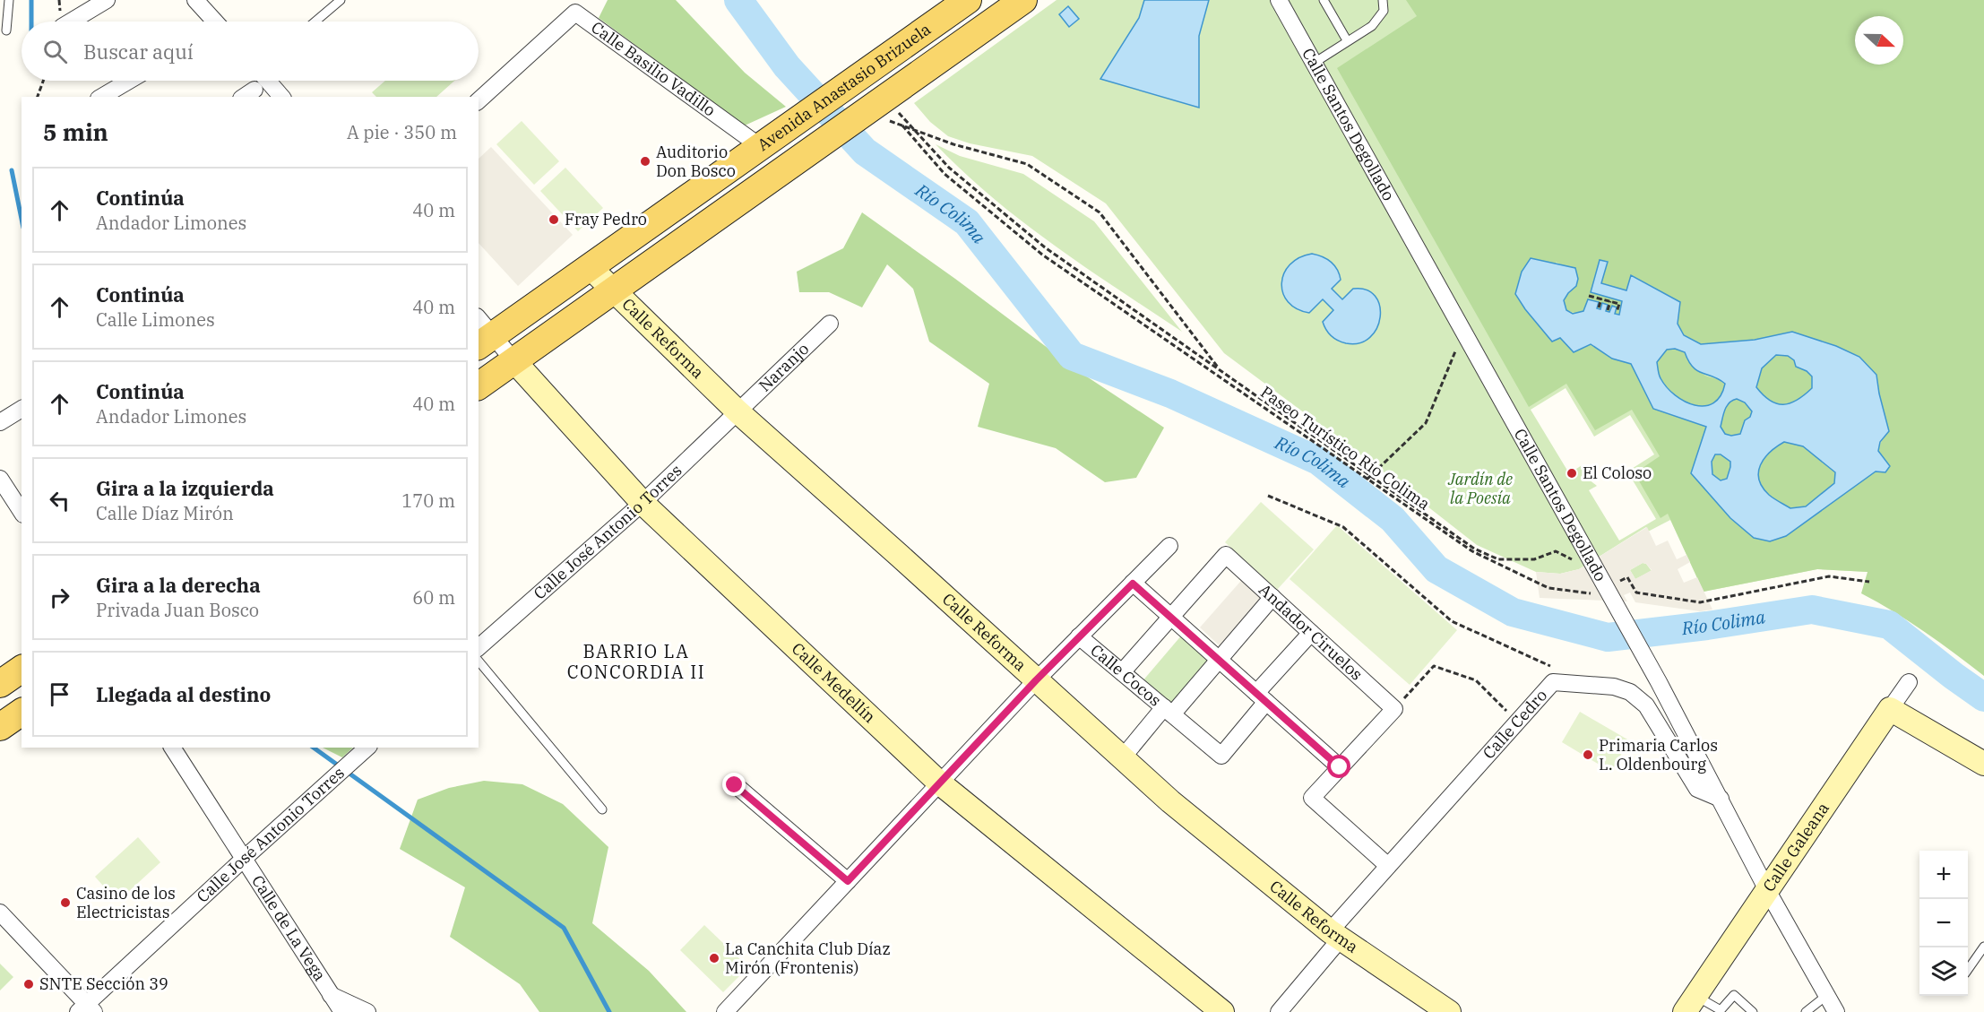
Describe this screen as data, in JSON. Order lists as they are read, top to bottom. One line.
{"streets":{"main road":["Avenida Anastasio Brizuela"],"street":["Calle Basilio Vadillo","Calle Santos Degollado","Calle Reforma","Naranjo","Calle José Antonio Torres","Andador Ciruelos","Calle Cocos","Calle Medellín","Calle Cedro","Calle Galeana","Calle de La Vega"],"path":["Paseo Turístico Río Colima"]},"crossings":[["Calle Basilio Vadillo","Avenida Anastasio Brizuela"],["Avenida Anastasio Brizuela","Calle Reforma"],["Avenida Anastasio Brizuela","Paseo Turístico Río Colima"],["Avenida Anastasio Brizuela","Calle Medellín"],["Calle Santos Degollado","Paseo Turístico Río Colima"],["Calle Santos Degollado","Calle Cedro"],["Calle Santos Degollado","Calle Galeana"],["Calle Reforma","Naranjo"],["Calle Reforma","Calle José Antonio Torres"],["Calle Reforma","Calle Cedro"],["Naranjo","Calle José Antonio Torres"],["Calle José Antonio Torres","Calle Medellín"],["Calle José Antonio Torres","Calle de La Vega"]],"districts":["BARRIO LA CONCORDIA II"],"water":["Río Colima"],"parks":["Jardín de la Poesía"],"places":["Auditorio Don Bosco","Fray Pedro","El Coloso","Primaria Carlos L. Oldenbourg","Casino de los Electricistas","La Canchita Club Díaz Mirón (Frontenis)","SNTE Sección 39"],"north":"right","page":{"search":"Buscar aquí","heading":["5 min","A pie · 350 m"],"list":[["Continúa","Andador Limones","40 m"],["Continúa","Calle Limones","40 m"],["Continúa","Andador Limones","40 m"],["Gira a la izquierda","Calle Díaz Mirón","170 m"],["Gira a la derecha","Privada Juan Bosco","60 m"],"Llegada al destino"],"map_buttons":["+","−"]}}
